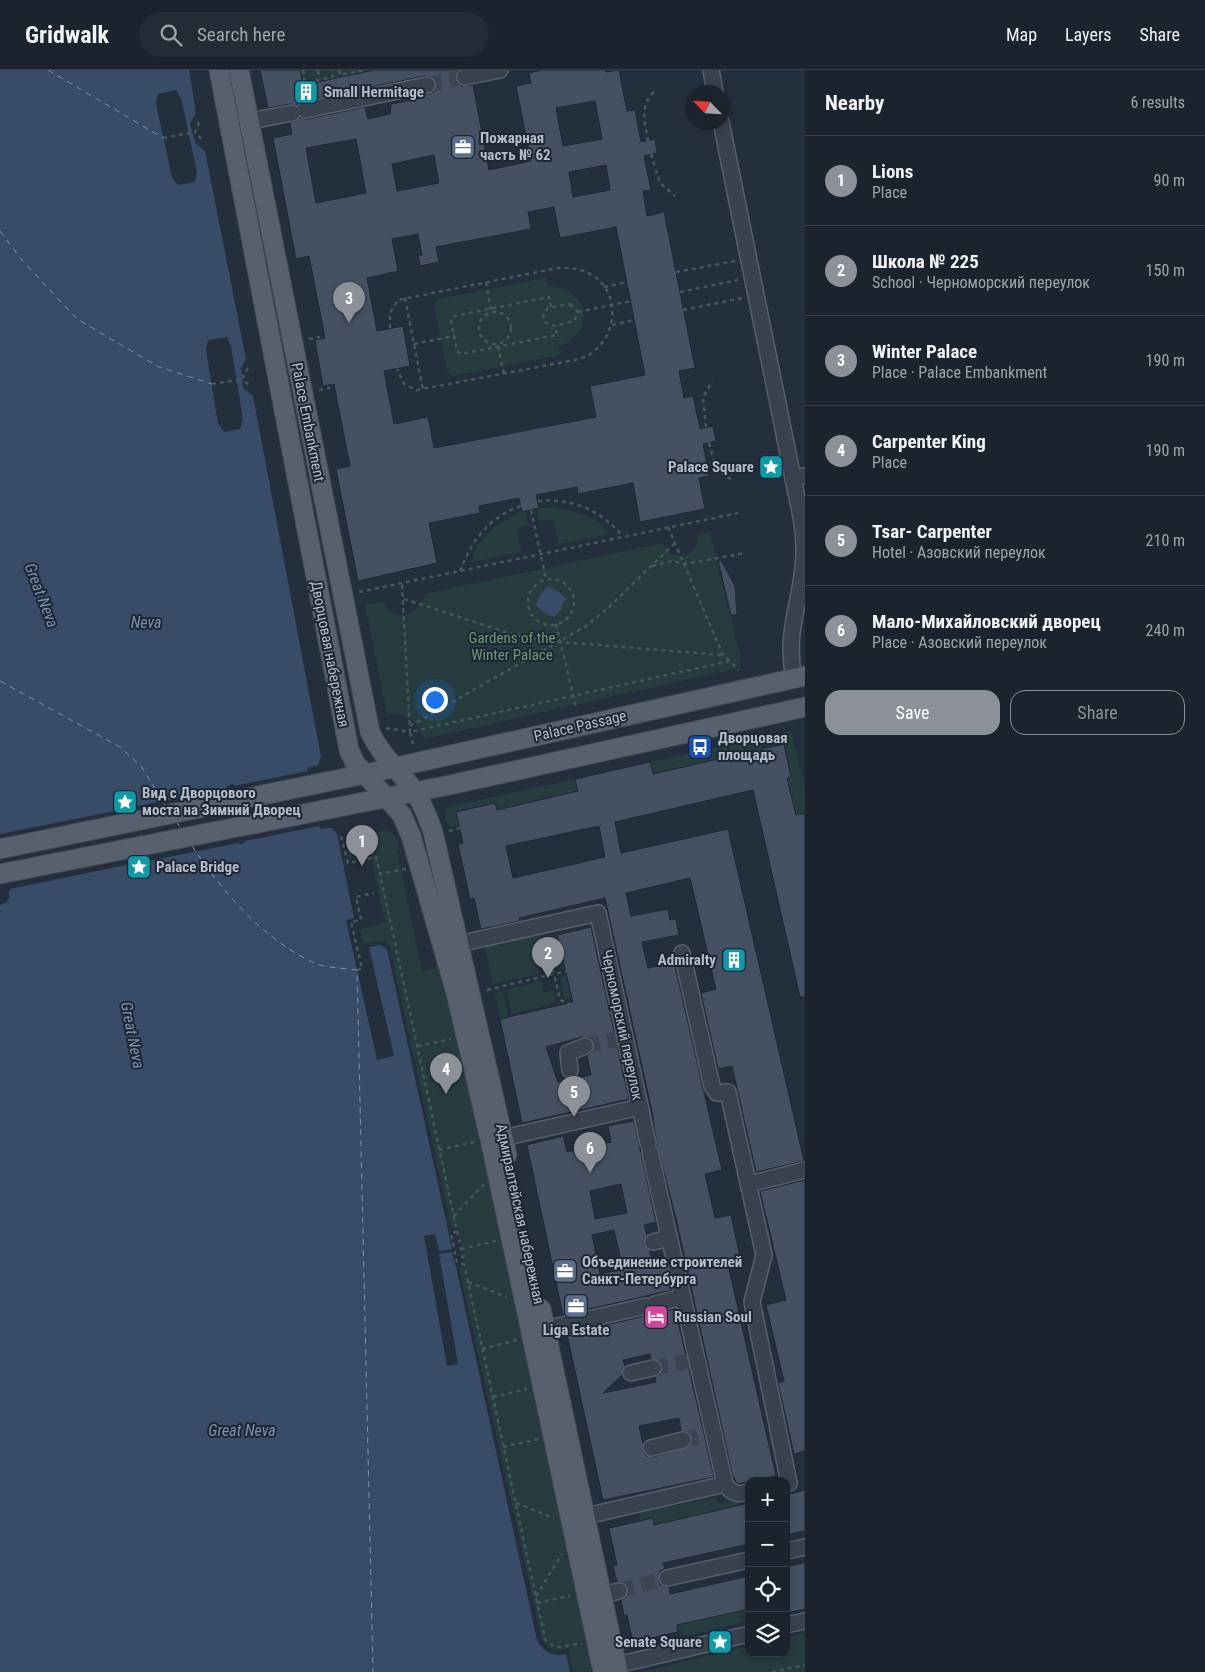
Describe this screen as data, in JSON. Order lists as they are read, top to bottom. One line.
{"streets":{"main road":["Palace Embankment","Дворцовая набережная","Palace Passage","Адмиралтейская набережная"],"street":["Черноморский переулок"]},"crossings":[["Palace Embankment","Palace Passage"],["Palace Embankment","Адмиралтейская набережная"],["Дворцовая набережная","Palace Passage"],["Дворцовая набережная","Адмиралтейская набережная"],["Palace Passage","Адмиралтейская набережная"]],"water":["Great Neva","Neva"],"parks":["Gardens of the Winter Palace"],"places":{"building":["Small Hermitage","Admiralty"],"office":["Пожарная часть № 62","Объединение строителей Санкт-Петербурга","Liga Estate"],"place":["Palace Square","Вид с Дворцового моста на Зимний Дворец","Palace Bridge","Senate Square"],"bus stop":["Дворцовая площадь"],"hotel":["Russian Soul"]},"north":"top left","page":{"header":"Gridwalk","search":"Search here","nav":["Map","Layers","Share"],"heading":["Nearby","6 results"],"list":[{"mark":"1","name":"Lions","note":"Place","value":"90 m"},{"mark":"2","name":"Школа № 225","note":"School · Черноморский переулок","value":"150 m"},{"mark":"3","name":"Winter Palace","note":"Place · Palace Embankment","value":"190 m"},{"mark":"4","name":"Carpenter King","note":"Place","value":"190 m"},{"mark":"5","name":"Tsar- Carpenter","note":"Hotel · Азовский переулок","value":"210 m"},{"mark":"6","name":"Мало-Михайловский дворец","note":"Place · Азовский переулок","value":"240 m"}],"pins":["3","1","2","4","5","6"],"buttons":["Save","Share"],"map_buttons":["+","−"]}}
